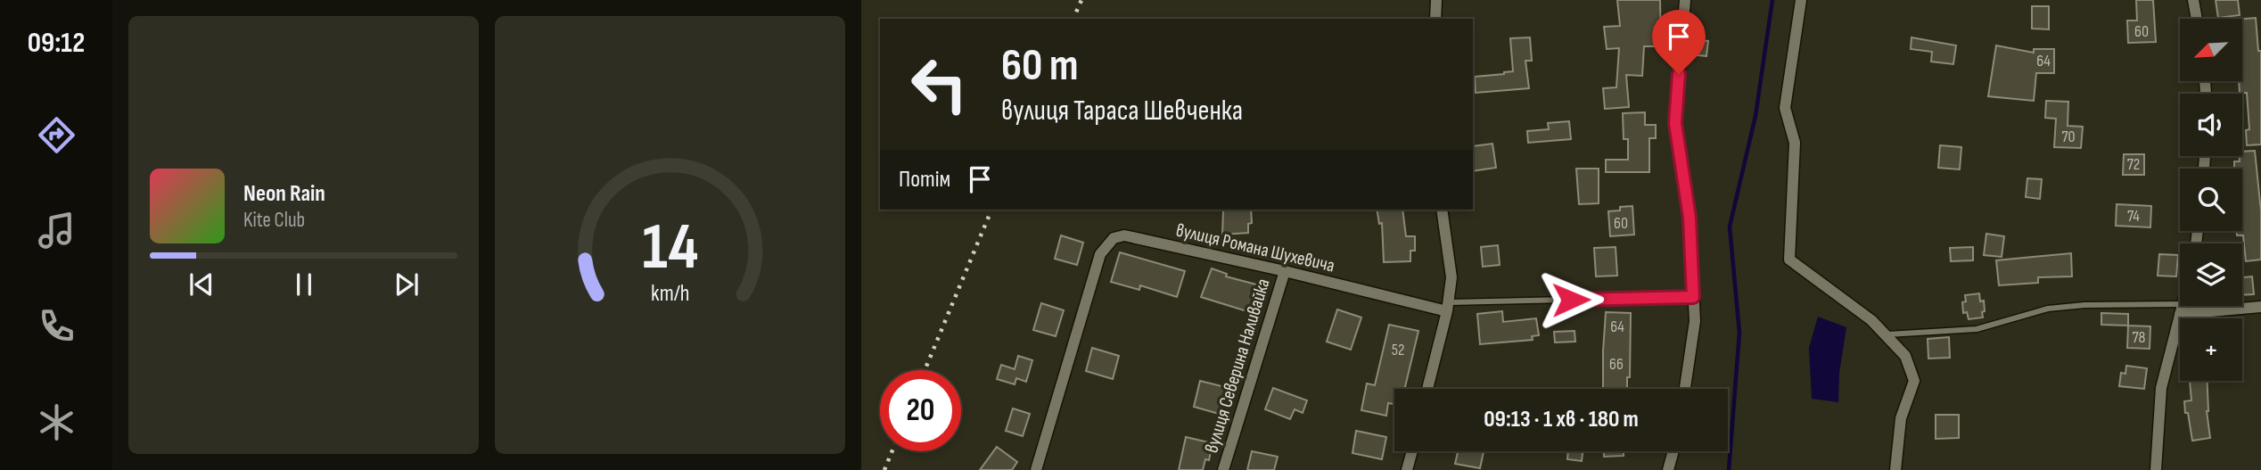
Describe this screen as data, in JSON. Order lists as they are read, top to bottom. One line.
{"streets":{"street":["вулиця Романа Шухевича","вулиця Северина Наливайка"]},"crossings":[["вулиця Романа Шухевича","вулиця Северина Наливайка"]],"house_numbers":["60","64","70","72","74","60","64","78","52","66"],"north":"bottom left","page":{"tabs":"09:12","map_buttons":"+","turn":["60 m","вулиця Тараса Шевченка"],"then":"Потім","song":["Neon Rain","Kite Club"],"limit":"20","trip":"09:13 · 1 хв · 180 m","gauge":["14","km/h"]}}
